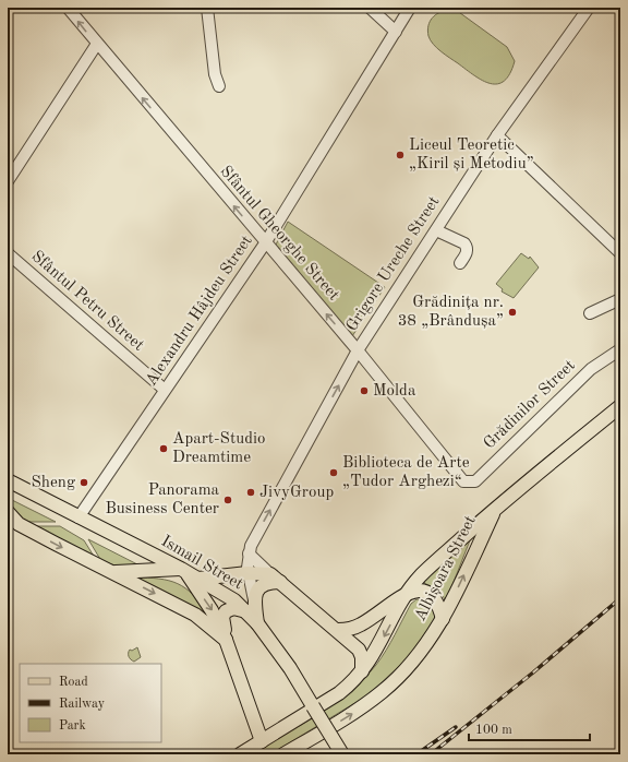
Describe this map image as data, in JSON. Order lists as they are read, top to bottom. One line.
{"streets":{"main road":["Ismail Street","Albișoara Street"],"street":["Sfântul Gheorghe Street","Grigore Ureche Street","Sfântul Petru Street","Alexandru Hâjdeu Street","Grădinilor Street"]},"crossings":[["Sfântul Gheorghe Street","Grigore Ureche Street"],["Sfântul Gheorghe Street","Alexandru Hâjdeu Street"],["Sfântul Gheorghe Street","Grădinilor Street"],["Grigore Ureche Street","Ismail Street"],["Sfântul Petru Street","Alexandru Hâjdeu Street"],["Alexandru Hâjdeu Street","Ismail Street"]],"one_way":["Sfântul Gheorghe Street"],"places":["Liceul Teoretic „Kiril și Metodiu”","Grădinița nr. 38 „Brândușa”","Molda","Apart-Studio Dreamtime","Biblioteca de Arte „Tudor Arghezi“","Sheng","JivyGroup","Panorama Business Center"],"legend":["Road","Railway","Park"],"scale_bar":"100 m"}
